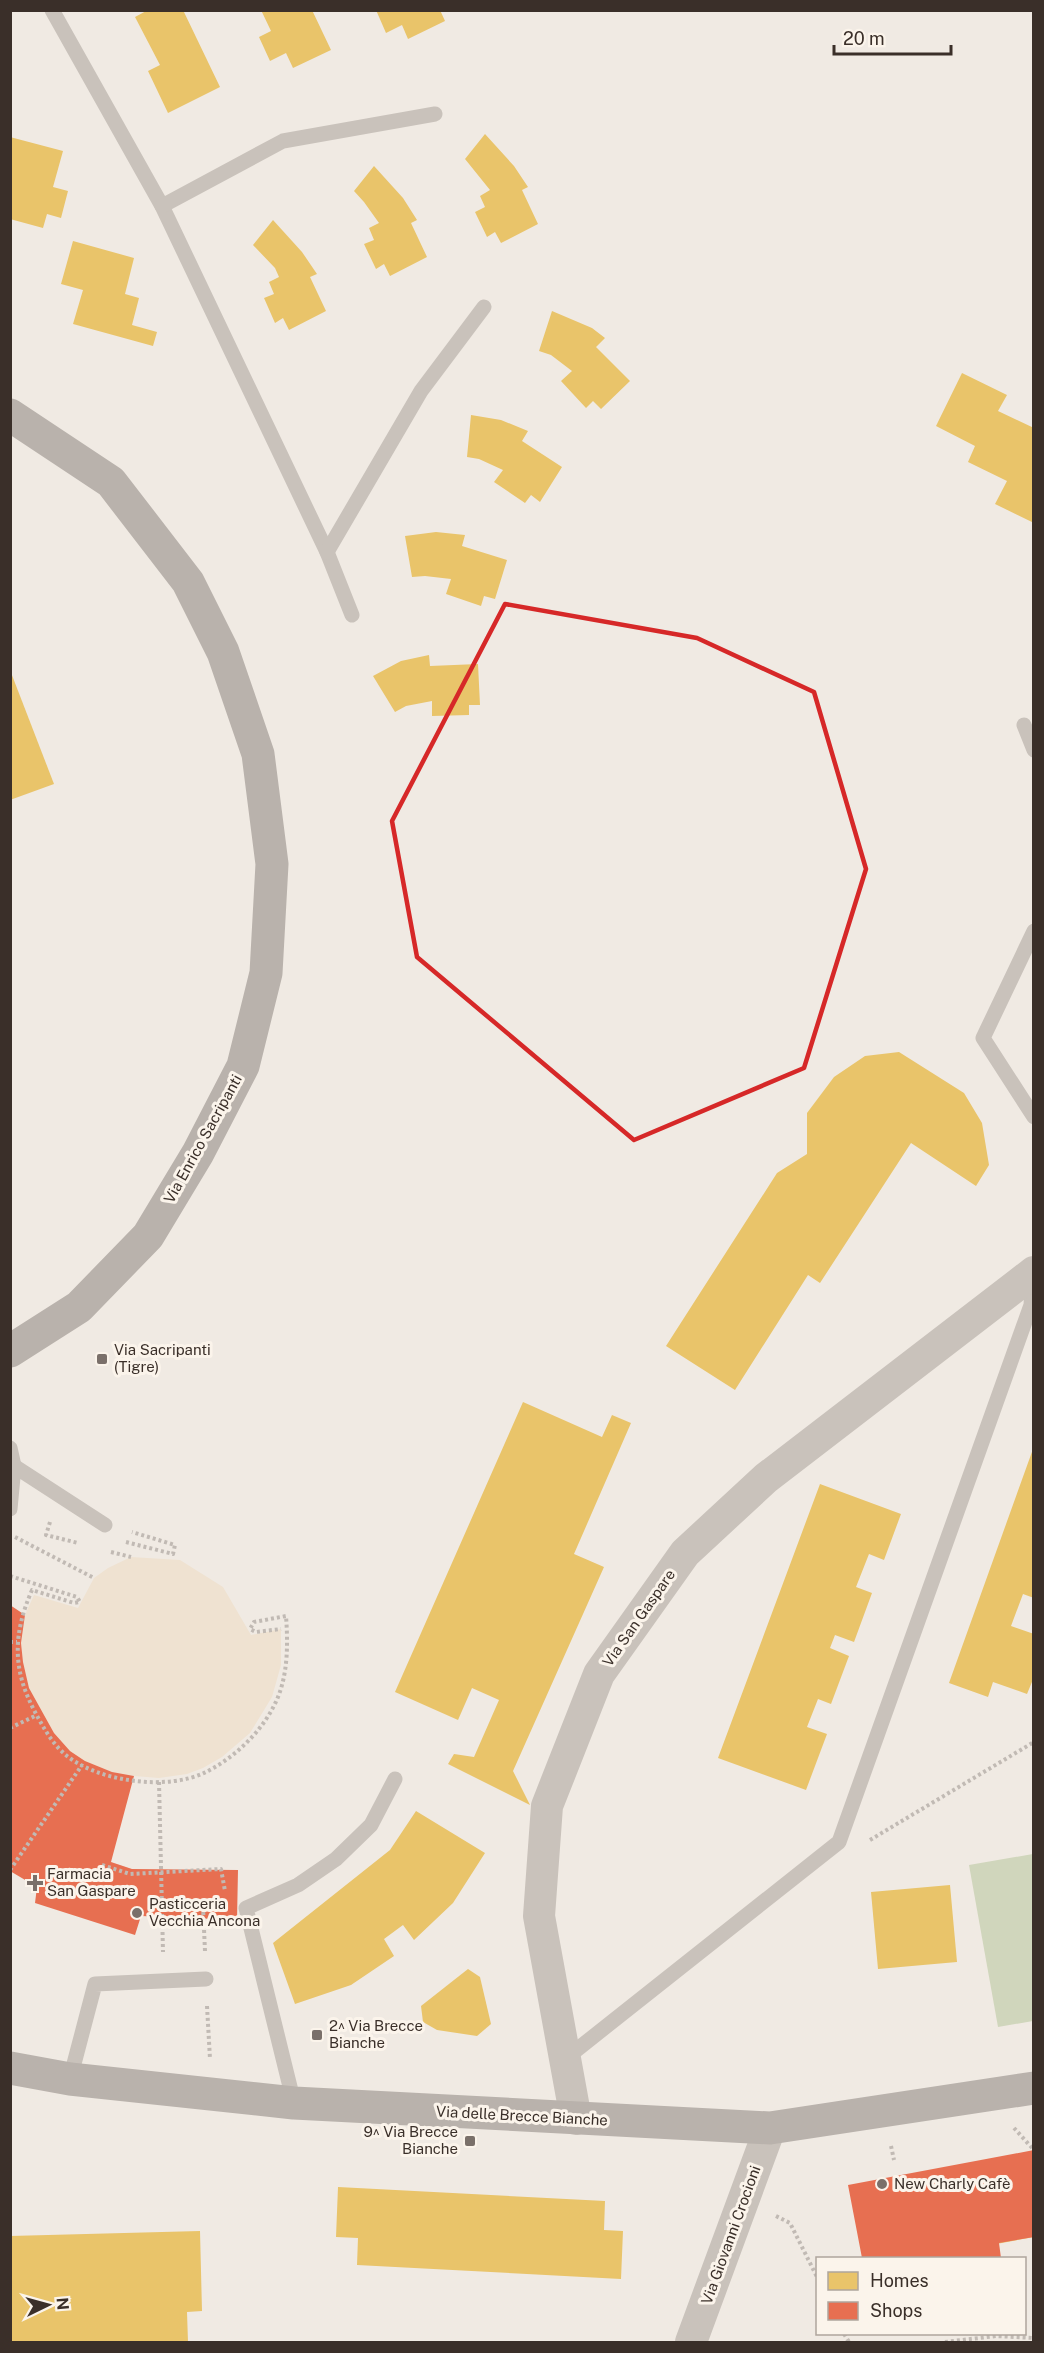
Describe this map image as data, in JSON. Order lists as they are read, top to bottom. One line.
{"streets":{"street":["Via Enrico Sacripanti","Via San Gaspare","Via delle Brecce Bianche","Via Giovanni Crocioni"]},"crossings":[["Via San Gaspare","Via delle Brecce Bianche"],["Via delle Brecce Bianche","Via Giovanni Crocioni"]],"places":{"transit":["Via Sacripanti (Tigre)","2^ Via Brecce Bianche","9^ Via Brecce Bianche"],"health":["Farmacia San Gaspare"],"other":["Pasticceria Vecchia Ancona","New Charly Cafè"]},"legend":["Homes","Shops"],"scale_bar":"20 m","north":"right"}
